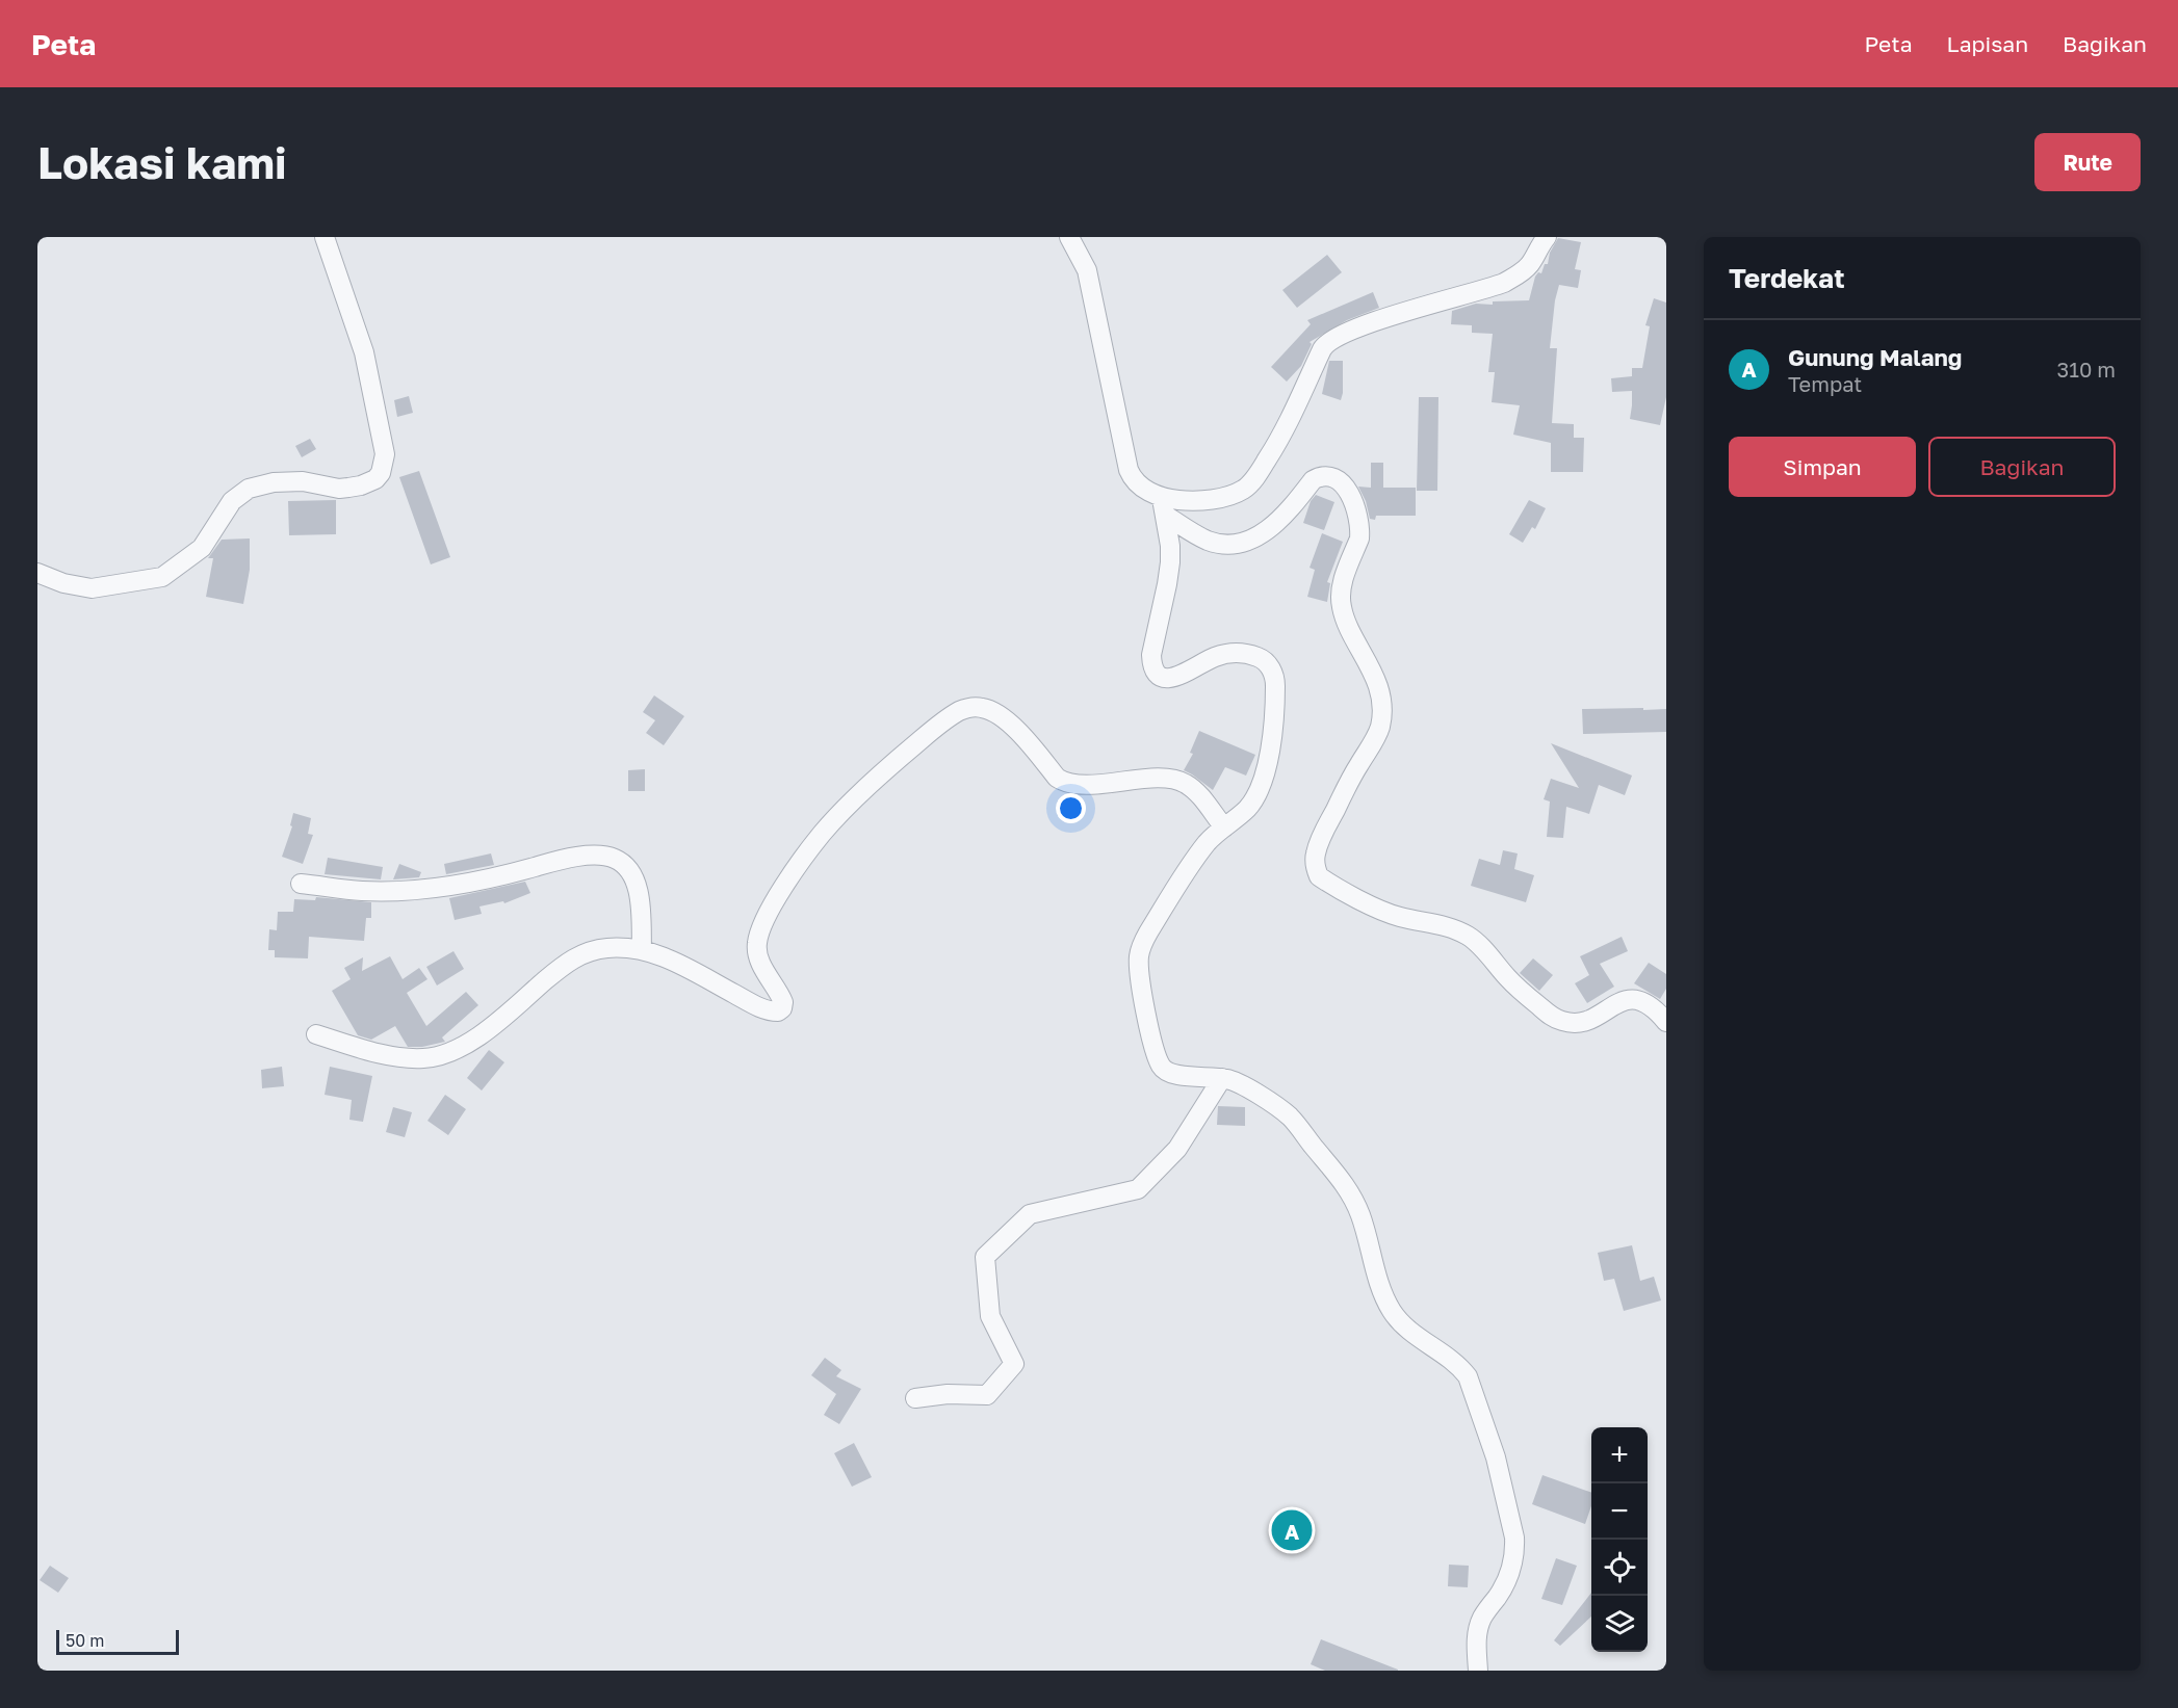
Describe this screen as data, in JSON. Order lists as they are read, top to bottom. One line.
{"scale_bar":"50 m","page":{"header":"Peta","nav":["Peta","Lapisan","Bagikan"],"buttons":["Rute",["Simpan","Bagikan"]],"title":"Lokasi kami","heading":"Terdekat","list":[{"mark":"A","name":"Gunung Malang","note":"Tempat","value":"310 m"}],"map_buttons":["+","−"],"pins":"A","scale":"50 m"}}
